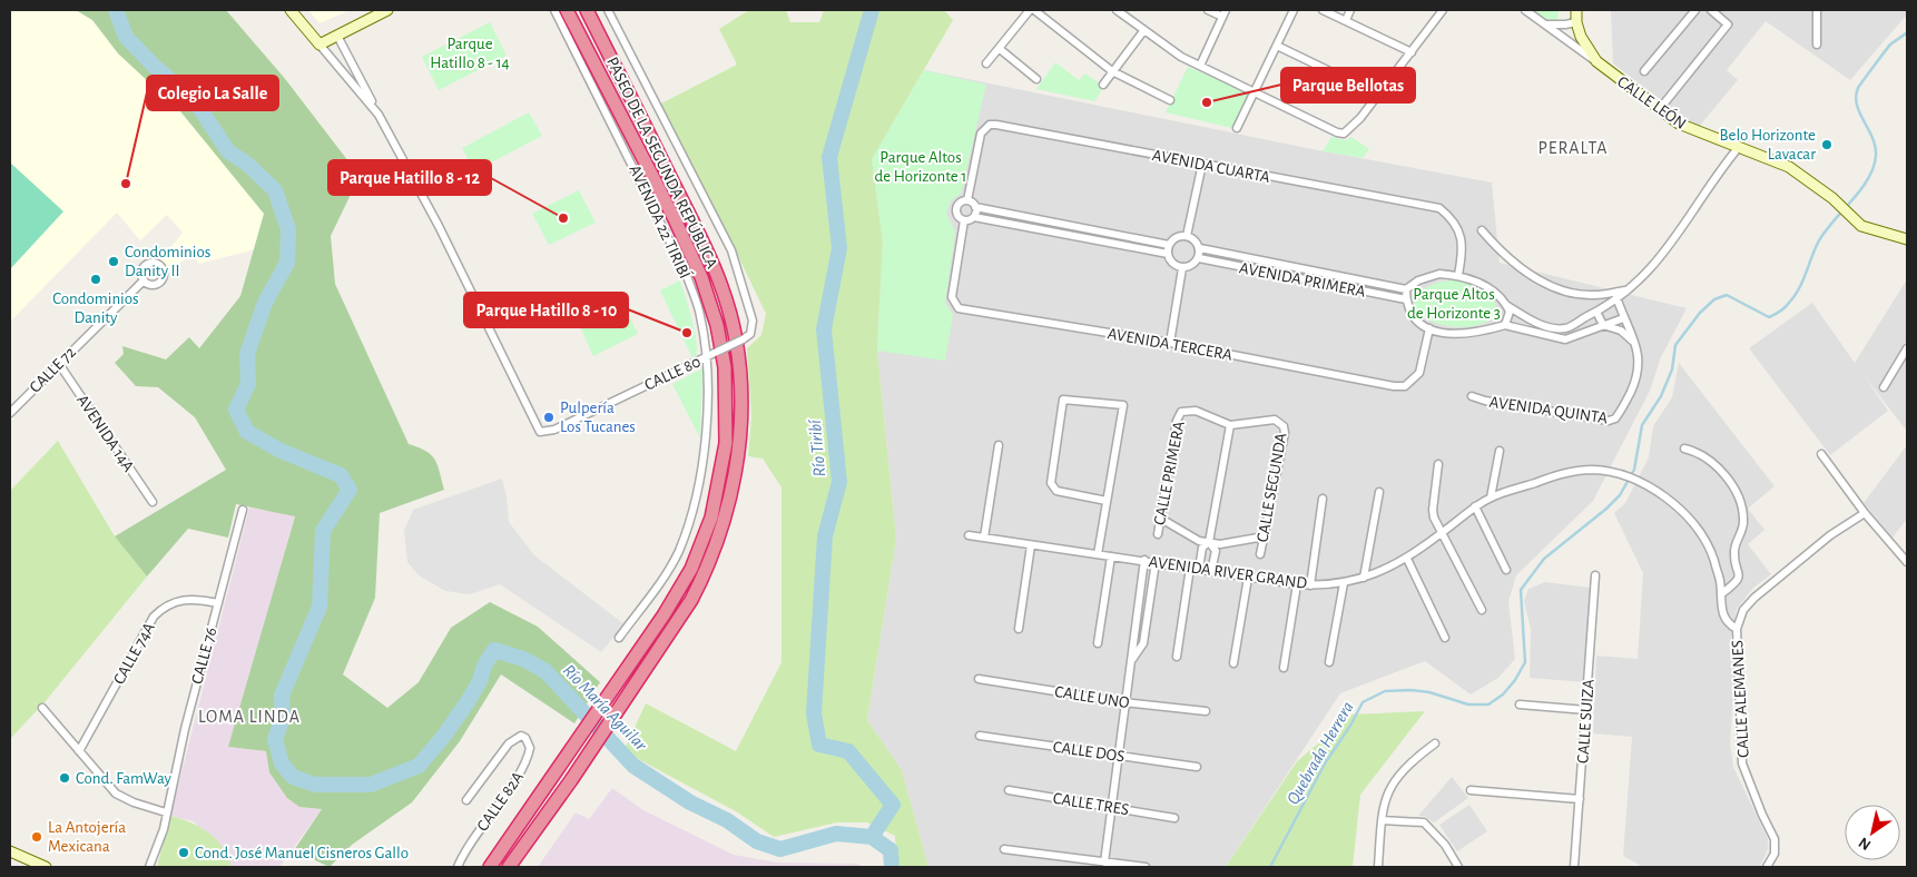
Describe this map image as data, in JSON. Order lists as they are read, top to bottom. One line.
{"streets":{"highway":["PASEO DE LA SEGUNDA REPÚBLICA"],"main road":["CALLE LEÓN"],"street":["AVENIDA CUARTA","AVENIDA 22 TIRIBÍ","AVENIDA PRIMERA","AVENIDA TERCERA","CALLE 72","CALLE 80","AVENIDA QUINTA","AVENIDA 14A","CALLE PRIMERA","CALLE SEGUNDA","AVENIDA RIVER GRAND","CALLE 74A","CALLE 76","CALLE UNO","CALLE ALEMANES","CALLE SUIZA","CALLE DOS","CALLE 82A","CALLE TRES"]},"crossings":[["AVENIDA CUARTA","AVENIDA TERCERA"],["AVENIDA 22 TIRIBÍ","CALLE 80"],["CALLE 72","AVENIDA 14A"],["CALLE PRIMERA","CALLE SEGUNDA"],["AVENIDA RIVER GRAND","CALLE ALEMANES"],["CALLE 74A","CALLE 76"]],"districts":["PERALTA","LOMA LINDA"],"water":["Río Tiribí","Río María Aguilar","Quebrada Herrera"],"parks":["Parque Hatillo 8 - 14","Parque Altos de Horizonte 1","Parque Altos de Horizonte 3"],"places":["Parque Bellotas","Belo Horizonte Lavacar","Colegio La Salle","Parque Hatillo 8 - 12","Condominios Danity II","Condominios Danity","Parque Hatillo 8 - 10","Pulpería Los Tucanes","Cond. FamWay","La Antojería Mexicana","Cond. José Manuel Cisneros Gallo"],"north":"bottom left"}
